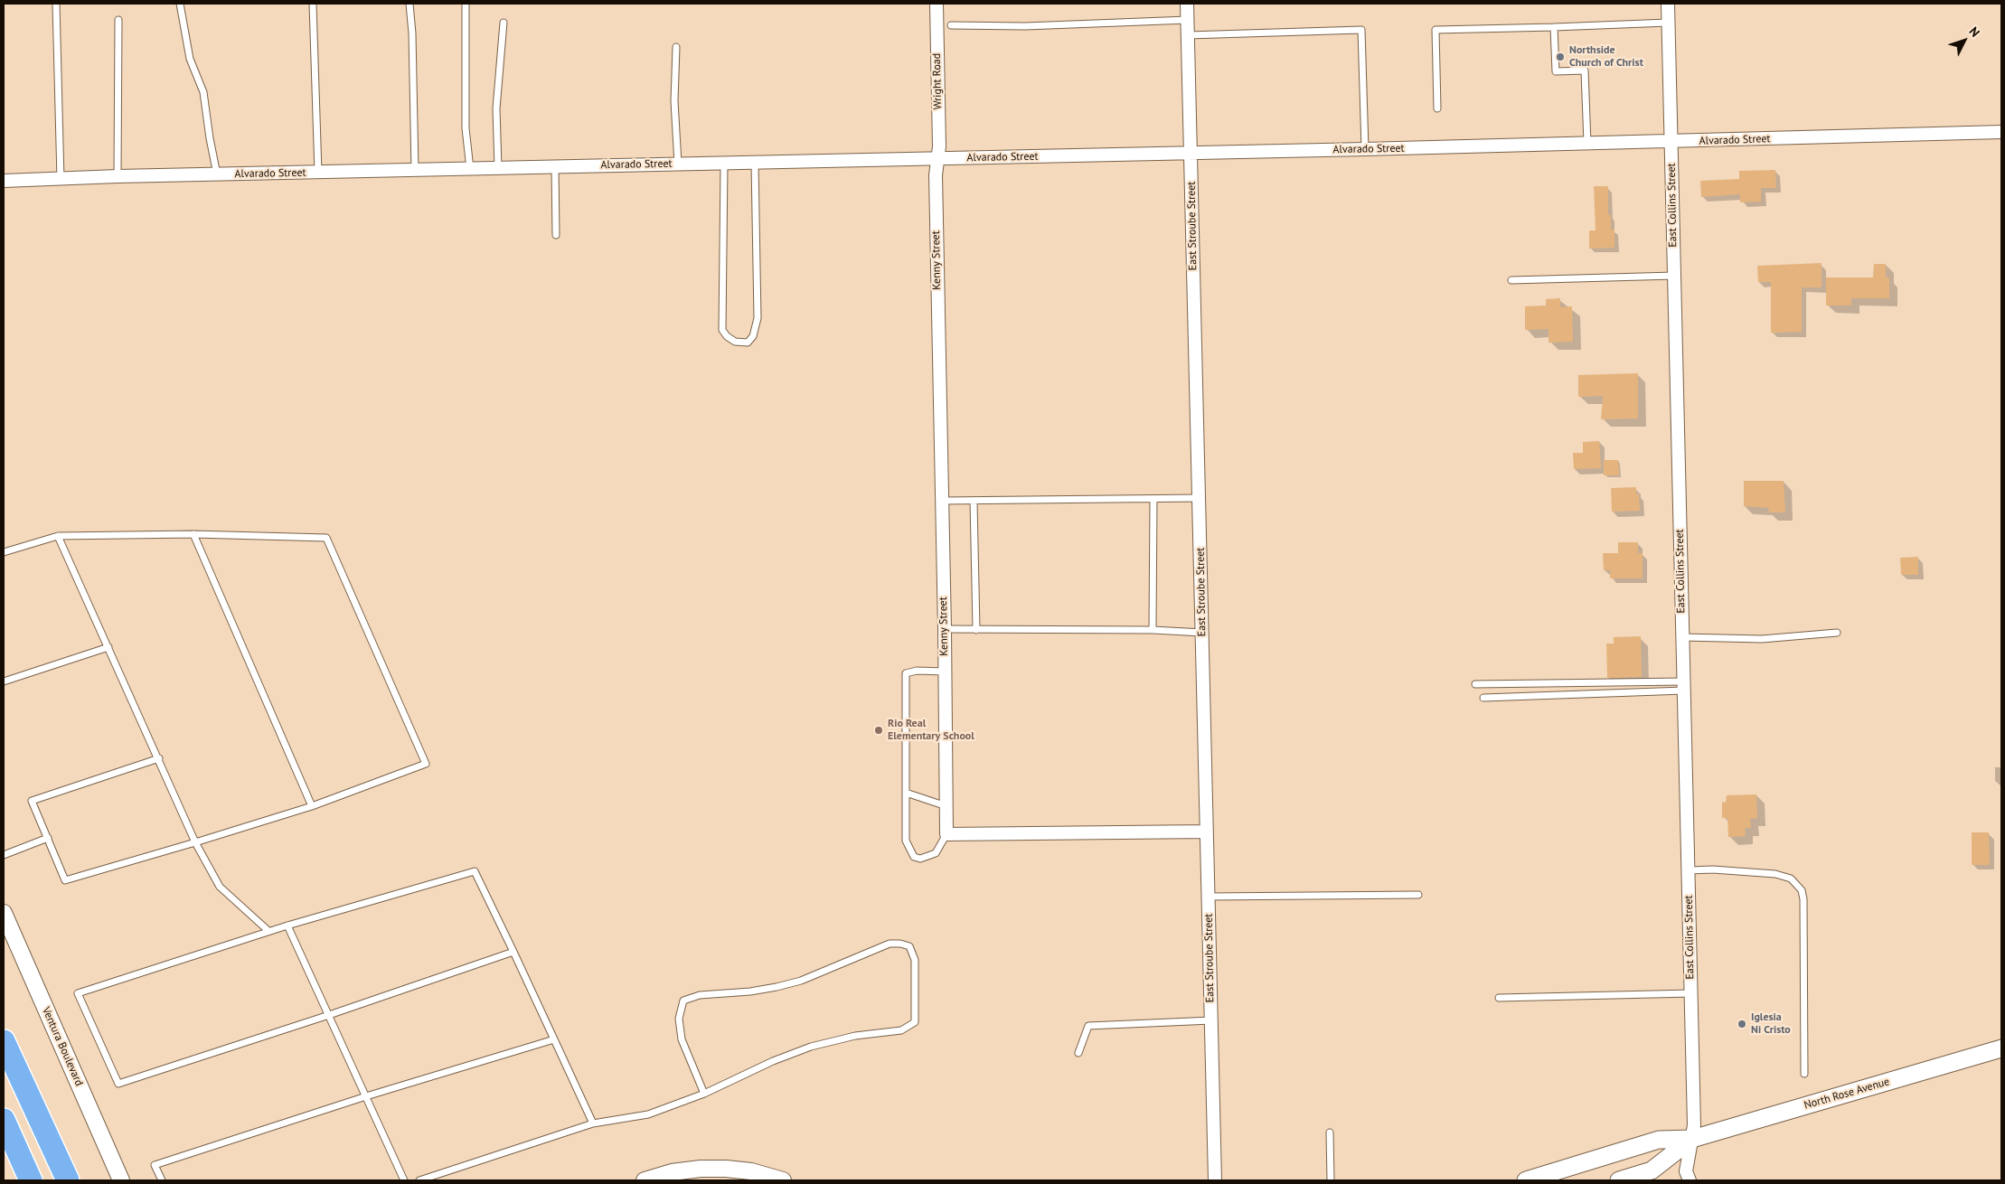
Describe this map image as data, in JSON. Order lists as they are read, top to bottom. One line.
{"streets":{"main road":["North Rose Avenue"],"street":["Wright Road","Alvarado Street","East Collins Street","East Stroube Street","Kenny Street","Ventura Boulevard"]},"crossings":[["Wright Road","Alvarado Street"],["Wright Road","Kenny Street"],["Alvarado Street","East Collins Street"],["Alvarado Street","East Stroube Street"],["Alvarado Street","Kenny Street"],["East Collins Street","North Rose Avenue"]],"places":["Northside Church of Christ","Rio Real Elementary School","Iglesia Ni Cristo"],"north":"top right"}
